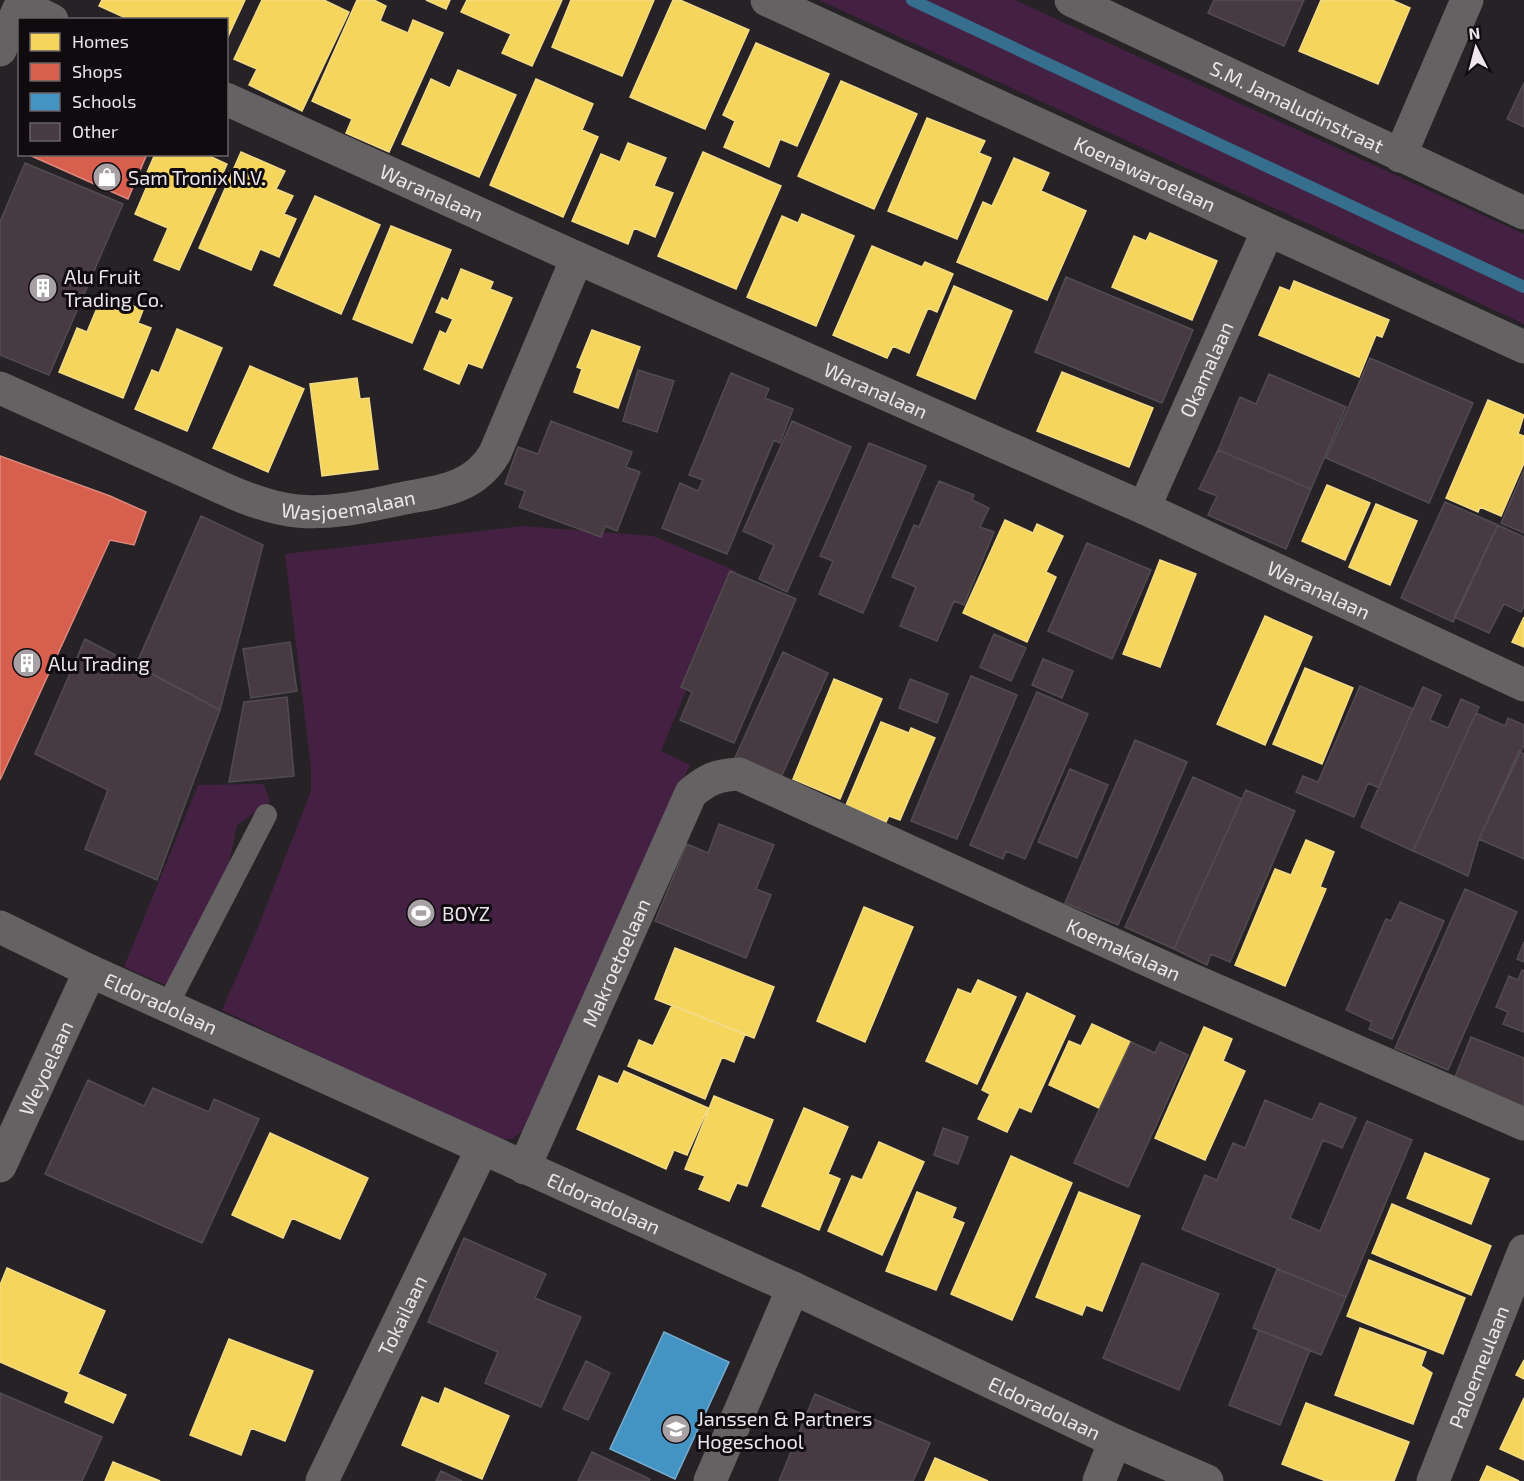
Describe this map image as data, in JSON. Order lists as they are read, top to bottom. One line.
{"streets":{"street":["S.M. Jamaludinstraat","Koenawaroelaan","Waranalaan","Okamalaan","Wasjoemalaan","Koemakalaan","Makroetoelaan","Eldoradolaan","Weyoelaan","Tokailaan","Paloemeulaan"]},"crossings":[["Koenawaroelaan","Okamalaan"],["Waranalaan","Okamalaan"],["Waranalaan","Wasjoemalaan"],["Koemakalaan","Makroetoelaan"],["Makroetoelaan","Eldoradolaan"],["Eldoradolaan","Weyoelaan"],["Eldoradolaan","Tokailaan"]],"places":{"shop":["Sam Tronix N.V."],"building":["Alu Fruit Trading Co.","Alu Trading"],"sports":["BOYZ"],"school or university":["Janssen & Partners Hogeschool"]},"legend":["Homes","Shops","Schools","Other"],"north":"top"}
